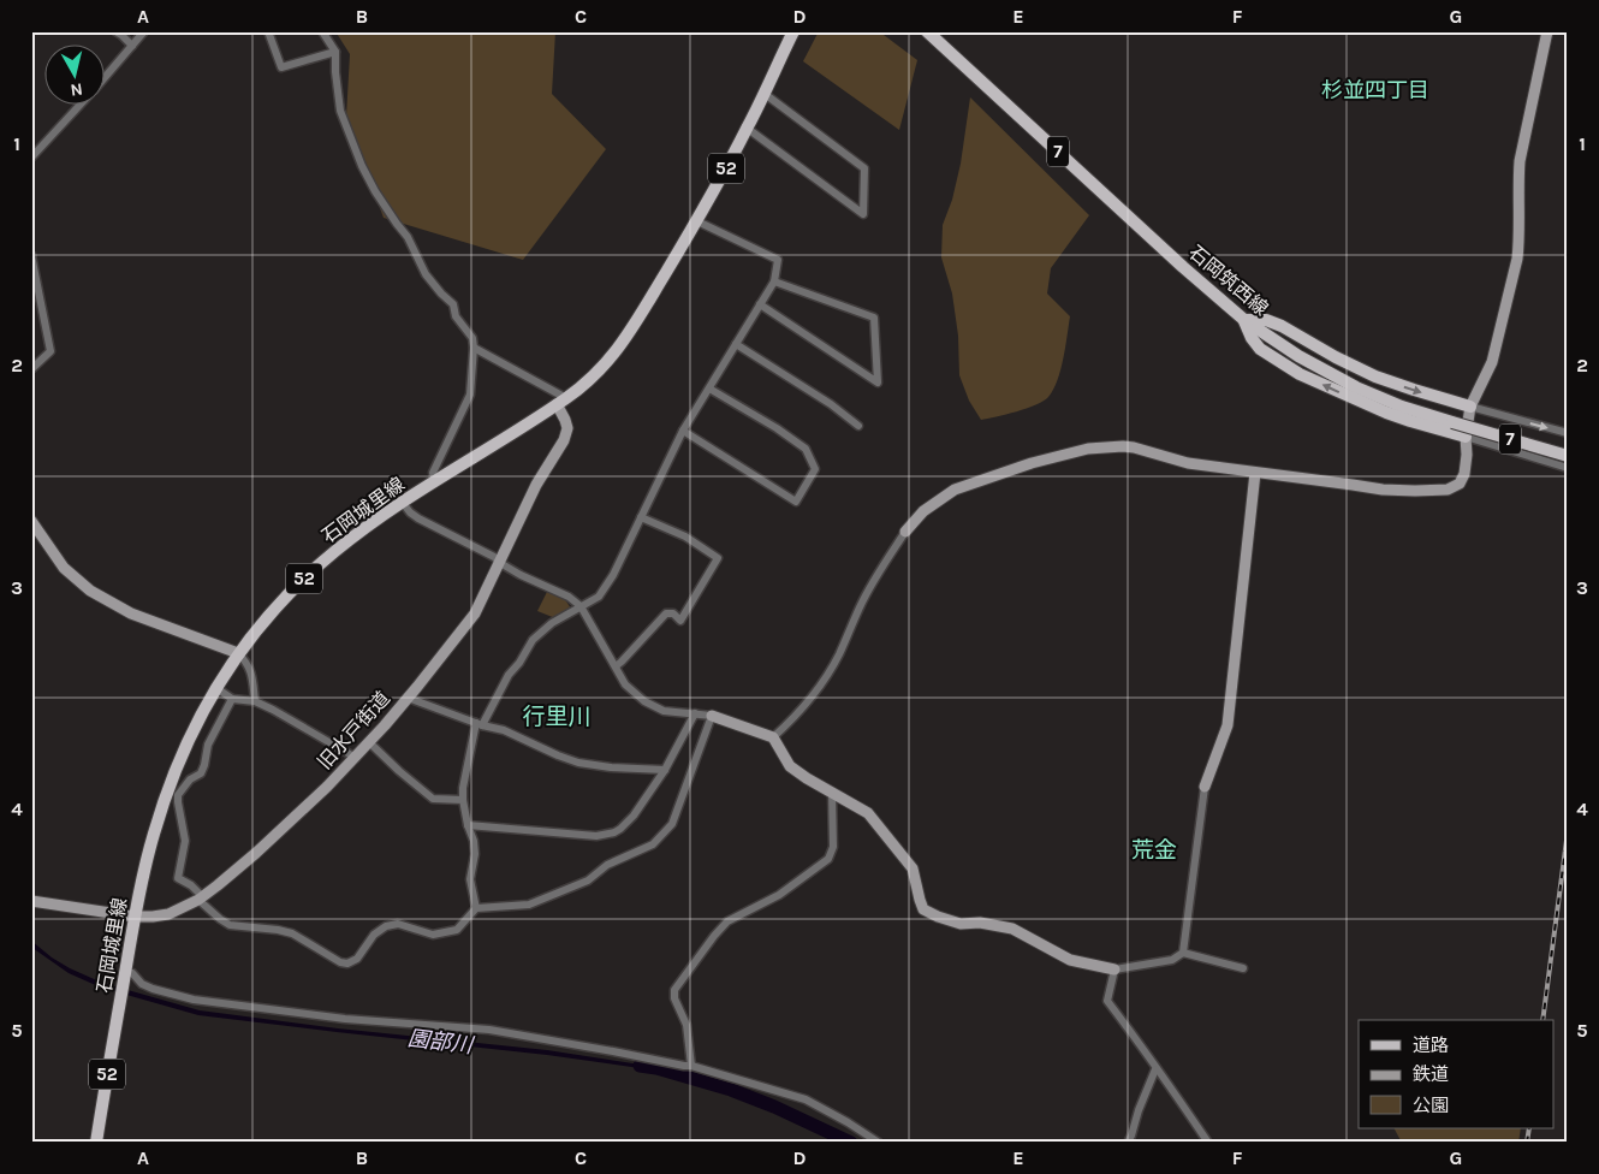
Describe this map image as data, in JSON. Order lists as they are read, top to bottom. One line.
{"streets":{"main road":["7","52","石岡筑西線","石岡城里線"],"street":["旧水戸街道"]},"crossings":[["石岡城里線","旧水戸街道"]],"districts":["杉並四丁目","行里川","荒金"],"water":["園部川"],"legend":["道路","鉄道","公園"],"north":"bottom","grid":{"columns":["A","B","C","D","E","F","G"],"rows":["1","2","3","4","5"]}}
